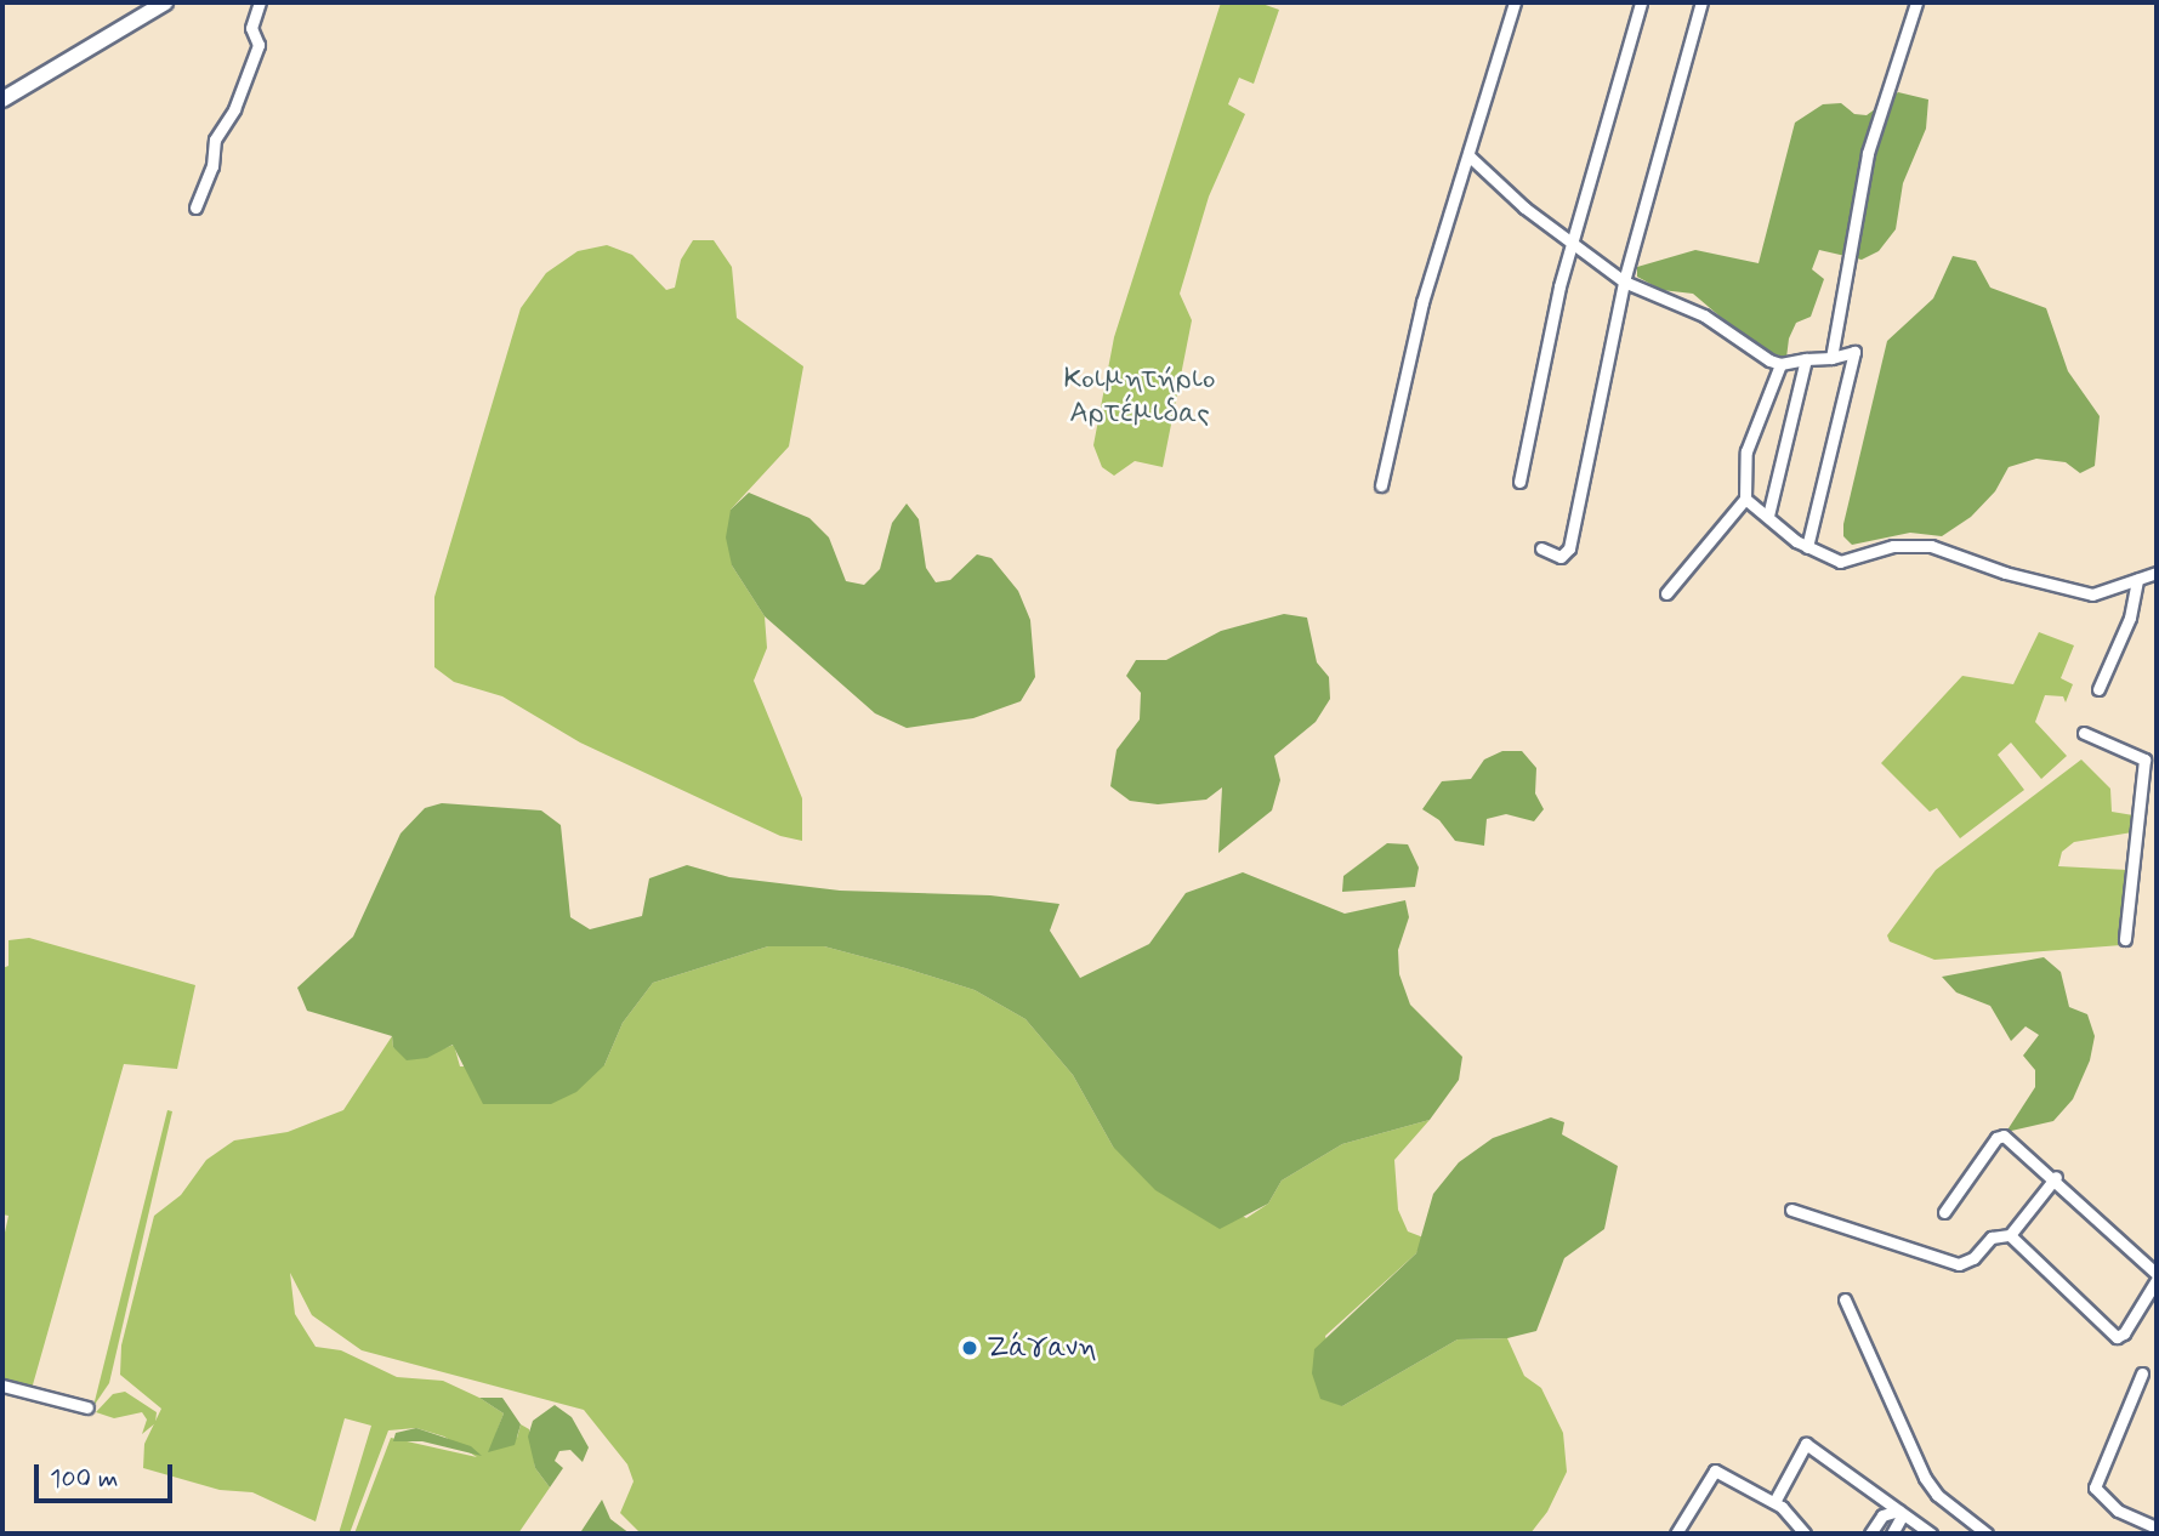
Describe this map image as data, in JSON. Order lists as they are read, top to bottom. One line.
{"parks":["Κοιμητήριο Αρτέμιδας"],"places":["Ζάγανη"],"scale_bar":"100 m"}
